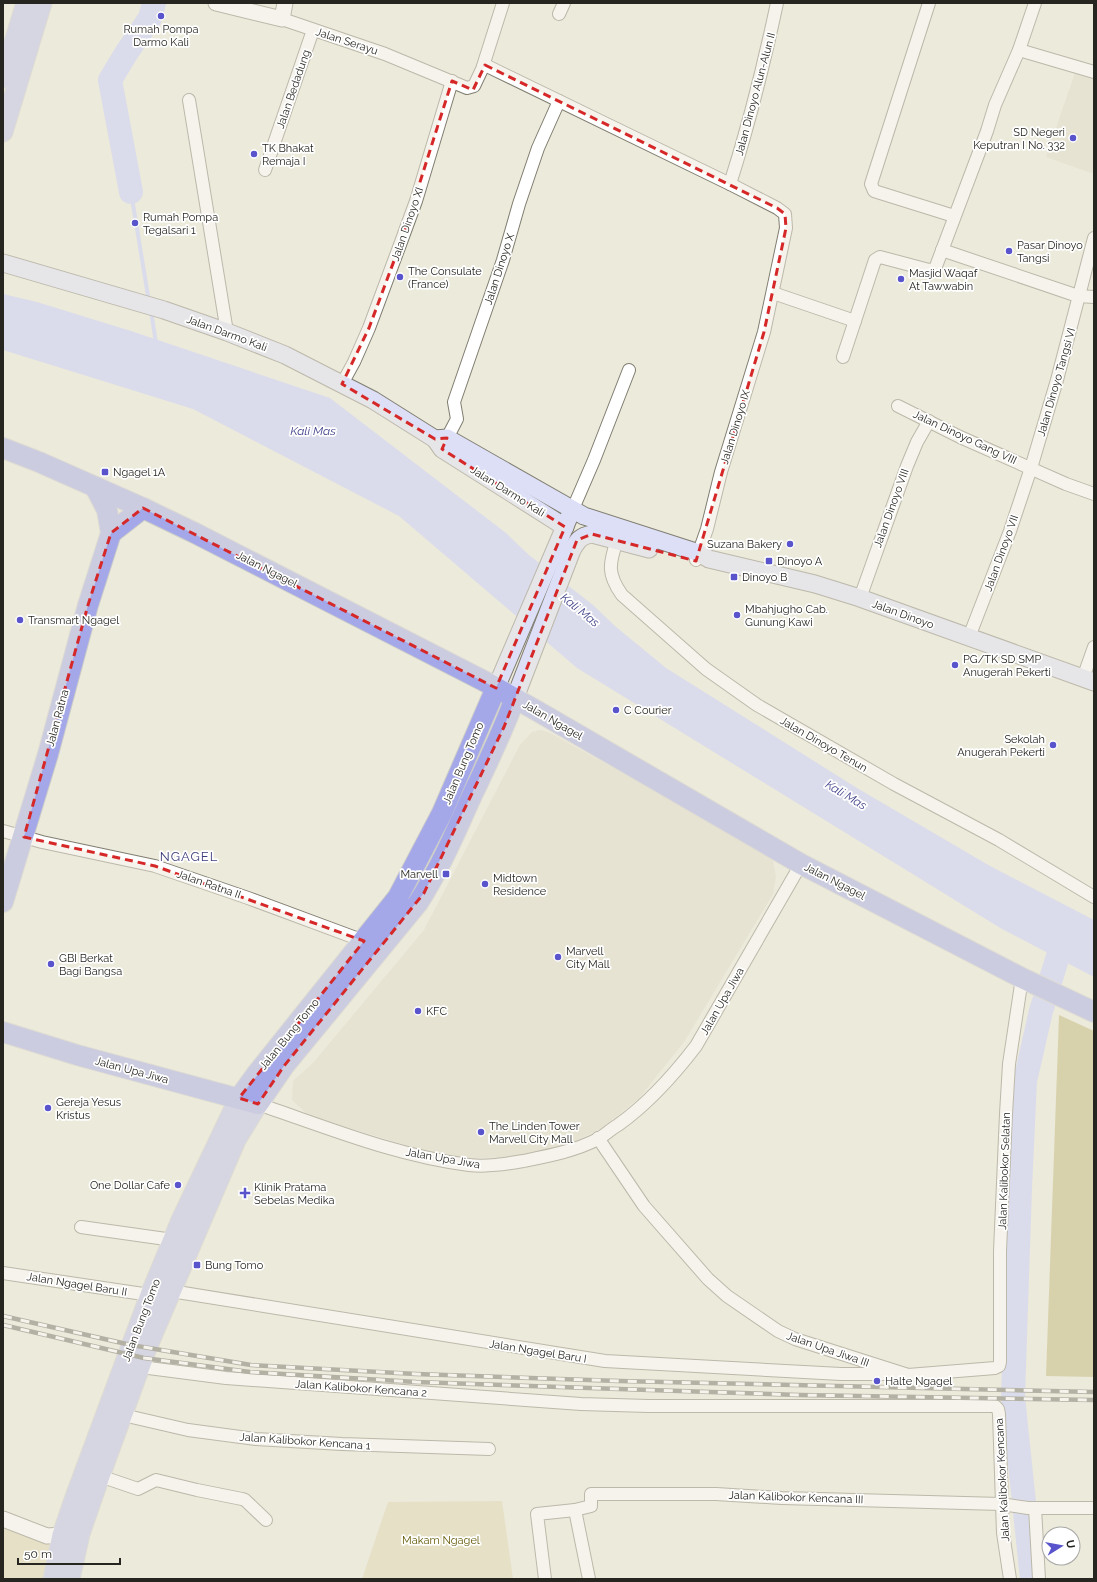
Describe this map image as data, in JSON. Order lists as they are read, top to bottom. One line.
{"streets":{"highway":["Jalan Ngagel","Jalan Ratna","Jalan Bung Tomo","Jalan Upa Jiwa"],"main road":["Jalan Darmo Kali","Jalan Dinoyo"],"street":["Jalan Serayu","Jalan Bedadung","Jalan Dinoyo Alun-Alun II","Jalan Dinoyo XI","Jalan Dinoyo X","Jalan Dinoyo Tangsi VI","Jalan Dinoyo IX","Jalan Dinoyo Gang VIII","Jalan Dinoyo VIII","Jalan Dinoyo VII","Jalan Dinoyo Tenun","Jalan Ratna II","Jalan Kalibokor Selatan","Jalan Ngagel Baru II","Jalan Upa Jiwa III","Jalan Ngagel Baru I","Jalan Kalibokor Kencana 2","Jalan Kalibokor Kencana 1","Jalan Kalibokor Kencana","Jalan Kalibokor Kencana III"]},"crossings":[["Jalan Serayu","Jalan Bedadung"],["Jalan Serayu","Jalan Dinoyo XI"],["Jalan Dinoyo Alun-Alun II","Jalan Dinoyo IX"],["Jalan Dinoyo XI","Jalan Darmo Kali"],["Jalan Dinoyo X","Jalan Darmo Kali"],["Jalan Darmo Kali","Jalan Dinoyo"],["Jalan Darmo Kali","Jalan Bung Tomo"],["Jalan Dinoyo Tangsi VI","Jalan Dinoyo Gang VIII"],["Jalan Dinoyo Tangsi VI","Jalan Dinoyo VII"],["Jalan Dinoyo IX","Jalan Dinoyo"],["Jalan Dinoyo Gang VIII","Jalan Dinoyo VIII"],["Jalan Dinoyo Gang VIII","Jalan Dinoyo VII"],["Jalan Dinoyo VIII","Jalan Dinoyo"],["Jalan Dinoyo VII","Jalan Dinoyo"],["Jalan Ngagel","Jalan Ratna"],["Jalan Ngagel","Jalan Bung Tomo"],["Jalan Ngagel","Jalan Upa Jiwa"],["Jalan Ngagel","Jalan Kalibokor Selatan"],["Jalan Dinoyo","Jalan Dinoyo Tenun"],["Jalan Dinoyo","Jalan Bung Tomo"],["Jalan Ratna","Jalan Ratna II"],["Jalan Bung Tomo","Jalan Ratna II"],["Jalan Bung Tomo","Jalan Upa Jiwa"],["Jalan Bung Tomo","Jalan Ngagel Baru II"],["Jalan Bung Tomo","Jalan Ngagel Baru I"],["Jalan Bung Tomo","Jalan Kalibokor Kencana 2"],["Jalan Bung Tomo","Jalan Kalibokor Kencana 1"],["Jalan Upa Jiwa","Jalan Upa Jiwa III"],["Jalan Kalibokor Selatan","Jalan Upa Jiwa III"],["Jalan Upa Jiwa III","Jalan Ngagel Baru I"],["Jalan Kalibokor Kencana 2","Jalan Kalibokor Kencana"],["Jalan Kalibokor Kencana","Jalan Kalibokor Kencana III"]],"districts":["NGAGEL"],"water":["Kali Mas"],"parks":["Makam Ngagel"],"places":{"other":["Rumah Pompa Darmo Kali","SD Negeri Keputran I No. 332","TK Bhakat Remaja I","Rumah Pompa Tegalsari 1","Pasar Dinoyo Tangsi","The Consulate (France)","Masjid Waqaf At Tawwabin","Suzana Bakery","Mbahjugho Cab. Gunung Kawi","Transmart Ngagel","PG/TK SD SMP Anugerah Pekerti","C Courier","Sekolah Anugerah Pekerti","Midtown Residence","Marvell City Mall","GBI Berkat Bagi Bangsa","KFC","Gereja Yesus Kristus","The Linden Tower Marvell City Mall","One Dollar Cafe","Halte Ngagel"],"transit":["Ngagel 1A","Dinoyo A","Dinoyo B","Marvell","Bung Tomo"],"health":["Klinik Pratama Sebelas Medika"]},"scale_bar":"50 m","north":"right"}
